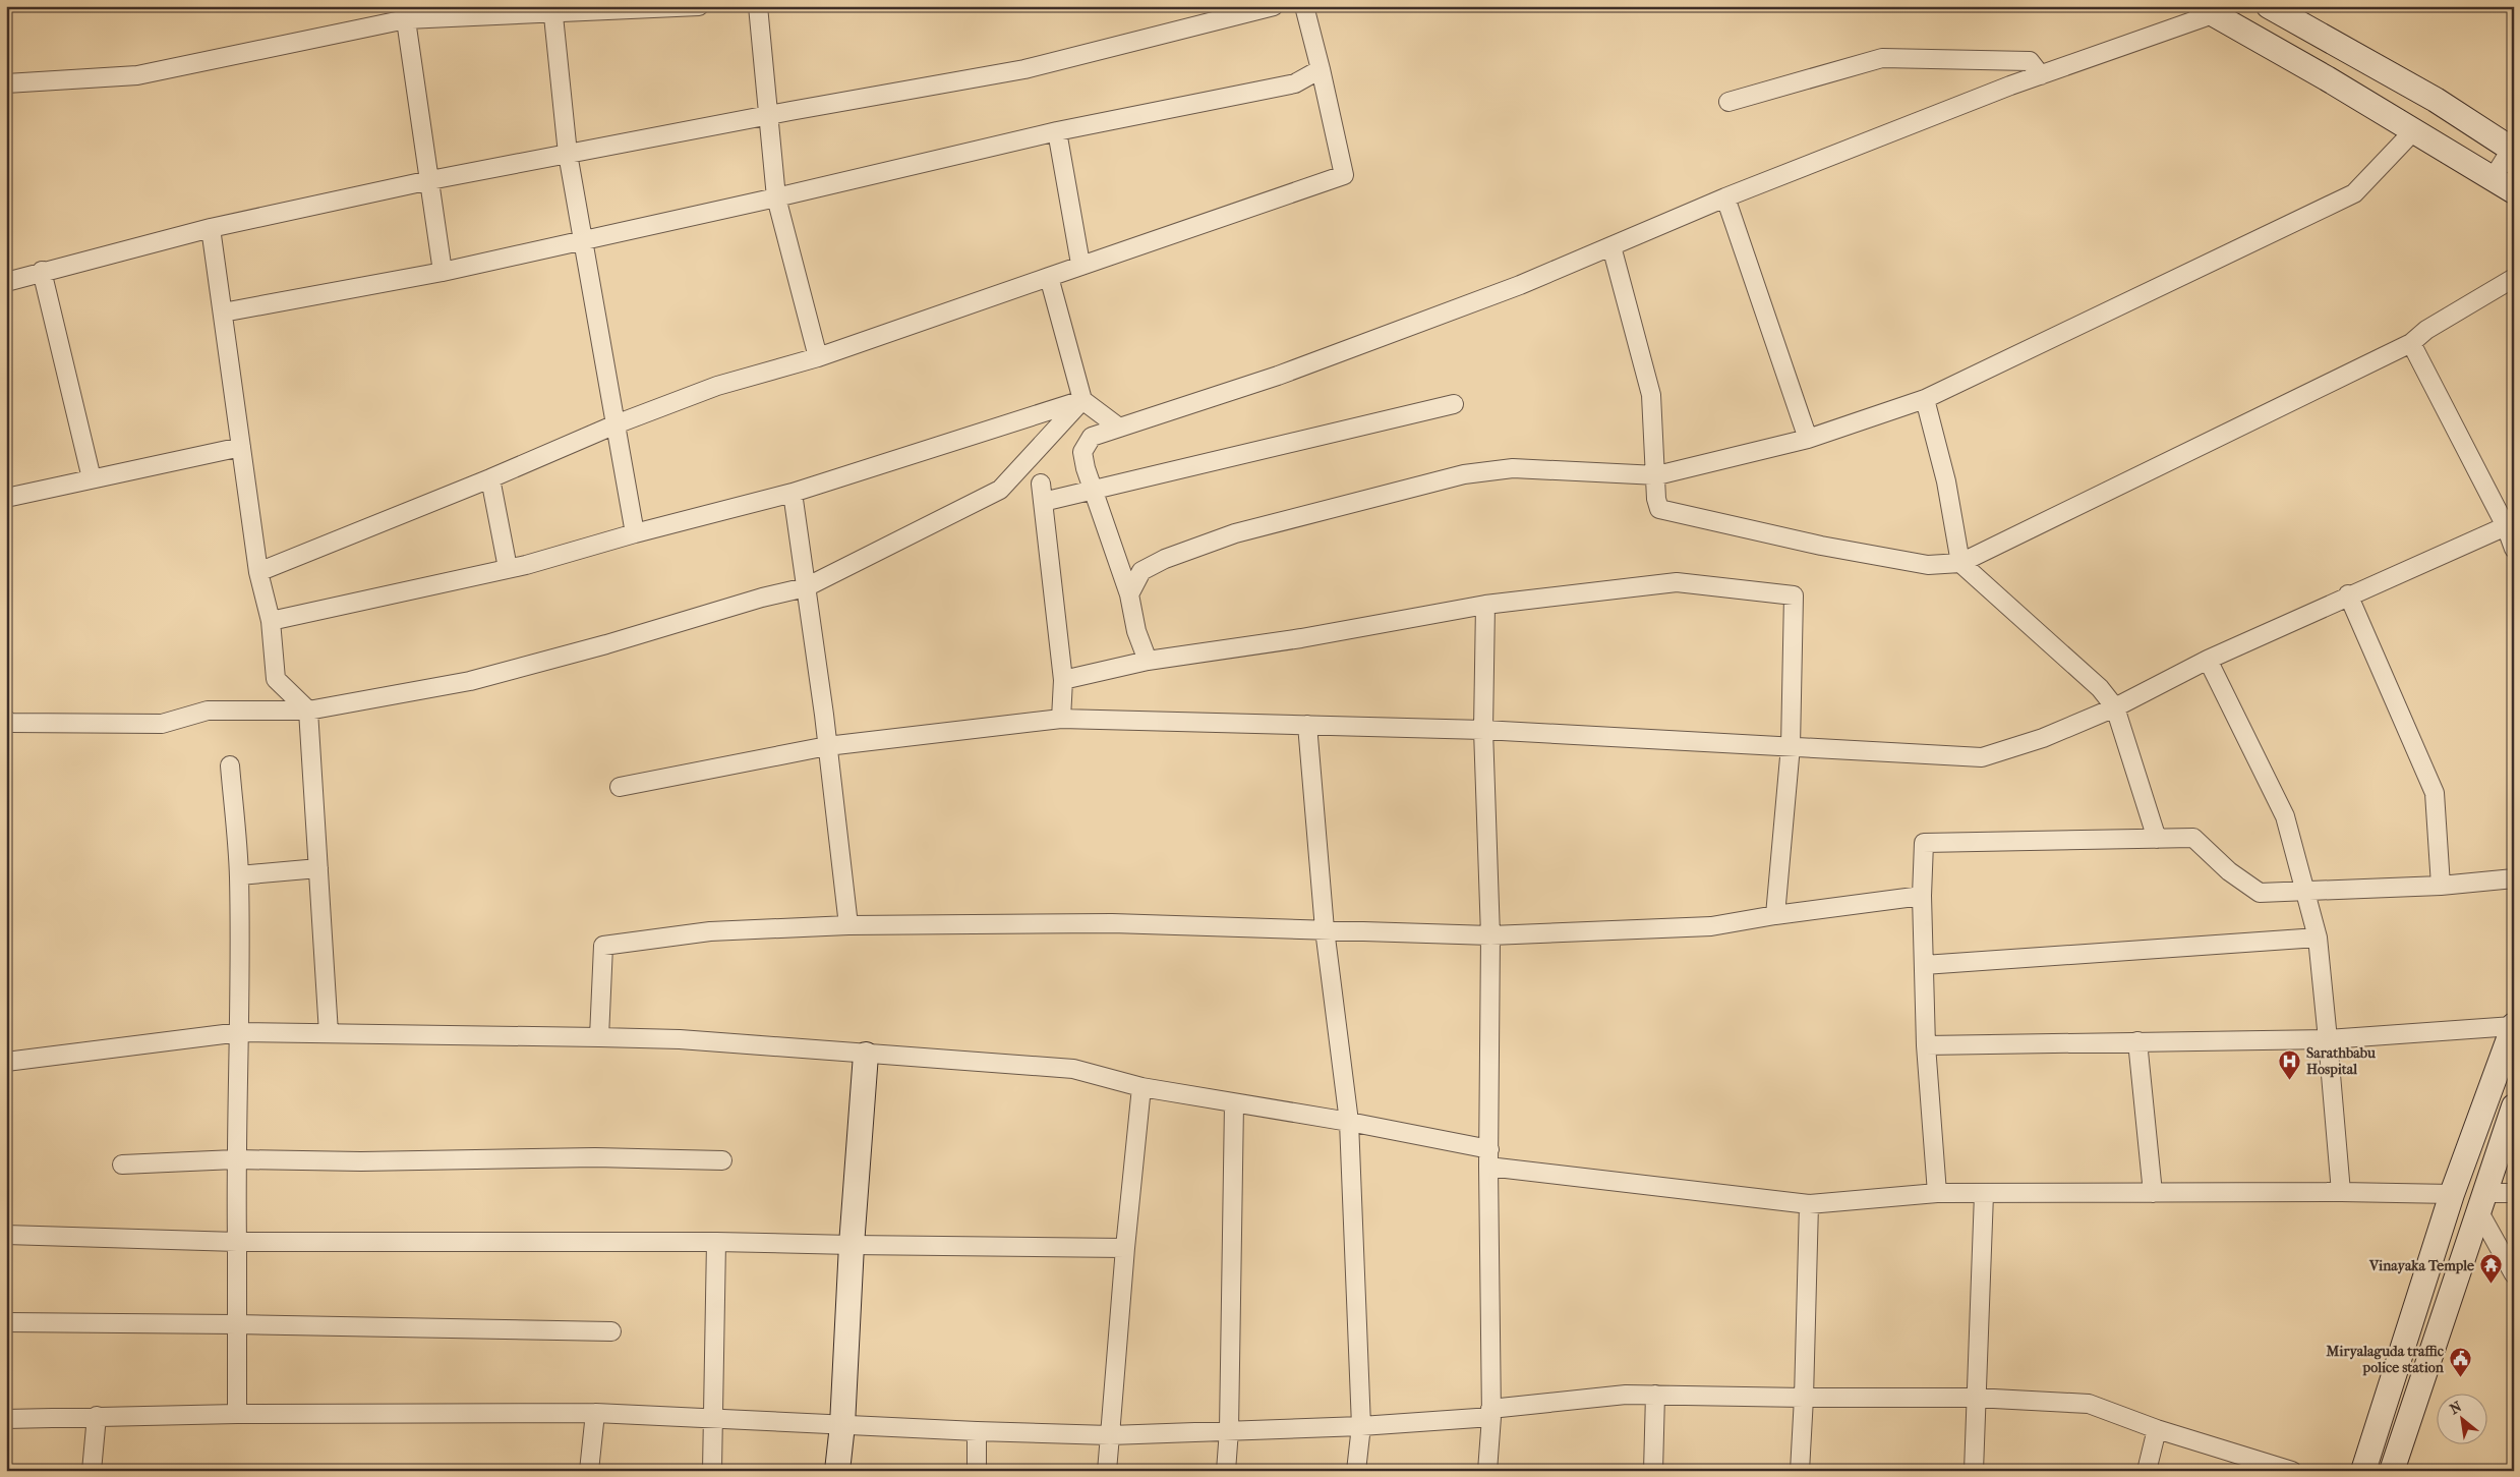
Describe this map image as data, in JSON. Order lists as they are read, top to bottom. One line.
{"places":{"hospital":["Sarathbabu Hospital"],"temple":["Vinayaka Temple"],"public building":["Miryalaguda traffic police station"]},"north":"top left"}
